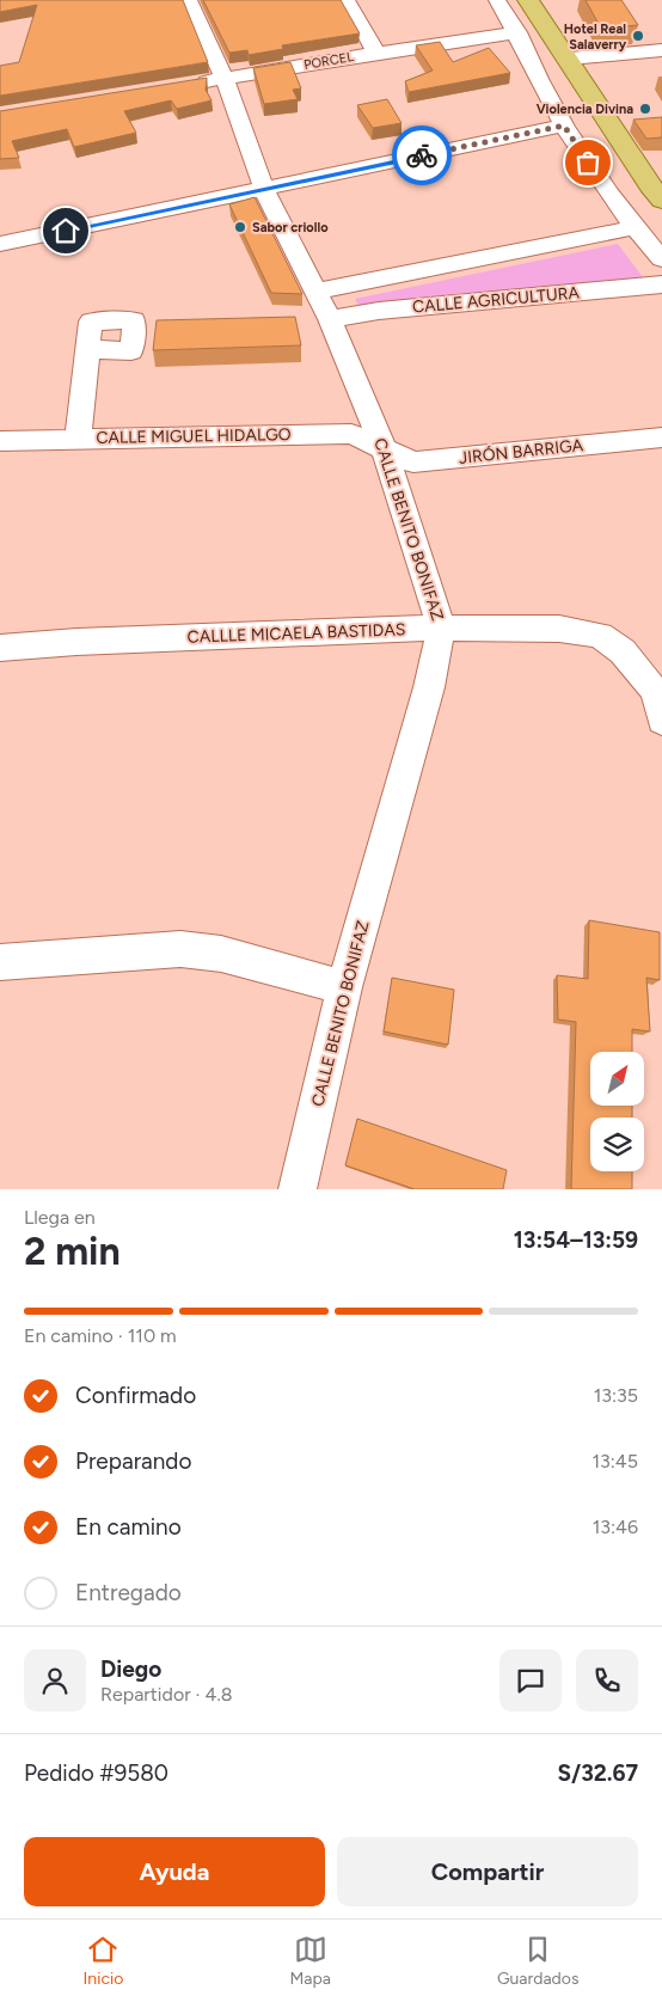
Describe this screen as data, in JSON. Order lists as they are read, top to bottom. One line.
{"streets":{"street":["PORCEL","CALLE AGRICULTURA","CALLE MIGUEL HIDALGO","JIRÓN BARRIGA","CALLE BENITO BONIFAZ","CALLLE MICAELA BASTIDAS"]},"crossings":[["PORCEL","CALLE BENITO BONIFAZ"],["CALLE AGRICULTURA","CALLE BENITO BONIFAZ"],["CALLE MIGUEL HIDALGO","JIRÓN BARRIGA"],["CALLE MIGUEL HIDALGO","CALLE BENITO BONIFAZ"],["JIRÓN BARRIGA","CALLE BENITO BONIFAZ"],["CALLE BENITO BONIFAZ","CALLLE MICAELA BASTIDAS"]],"places":["Hotel Real Salaverry","Violencia Divina","Sabor criollo"],"north":"top right","page":{"heading":["2 min","Llega en","13:54–13:59"],"panel":["Diego","Repartidor · 4.8","Pedido #9580","S/32.67"],"bar":"En camino · 110 m","list":[["Confirmado","13:35"],["Preparando","13:45"],["En camino","13:46"],"Entregado"],"buttons":["Ayuda","Compartir"],"tabs":["Inicio","Mapa","Guardados"]}}
